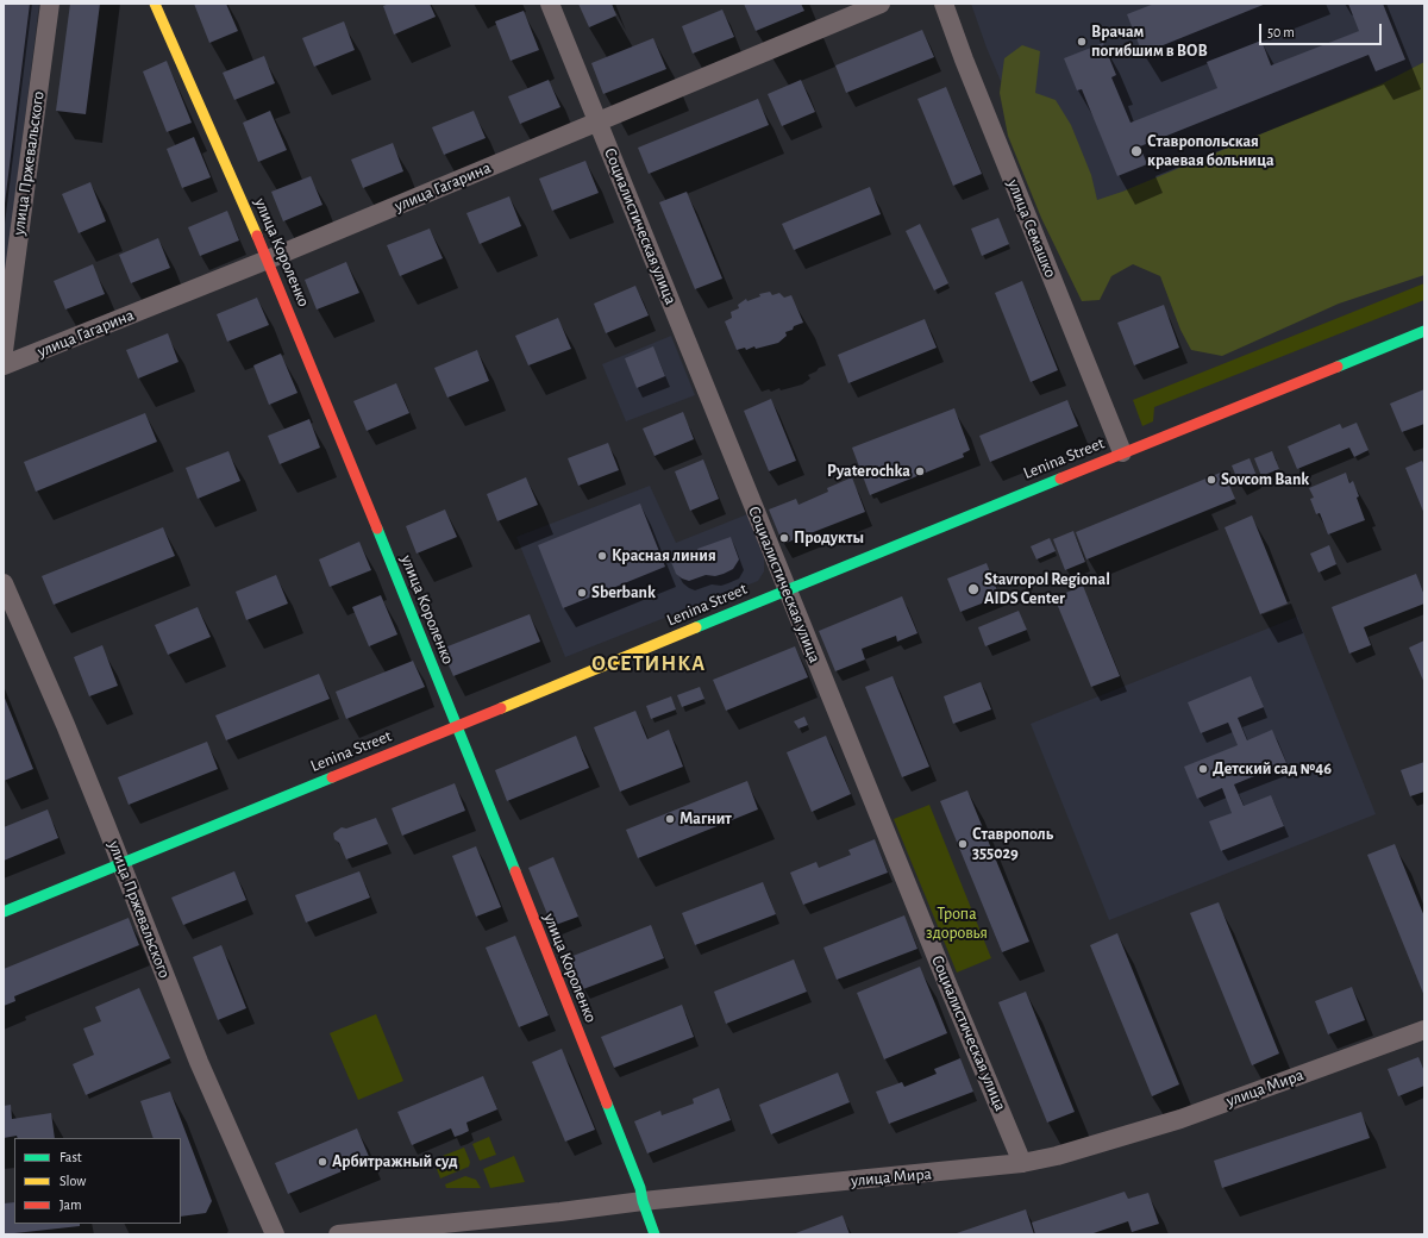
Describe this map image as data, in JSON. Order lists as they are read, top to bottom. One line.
{"streets":{"main road":["улица Короленко","Lenina Street"],"street":["улица Пржевальского","улица Гагарина","Социалистическая улица","улица Семашко","улица Мира"]},"crossings":[["улица Пржевальского","Lenina Street"],["улица Гагарина","Социалистическая улица"],["улица Гагарина","улица Короленко"],["Социалистическая улица","Lenina Street"],["Социалистическая улица","улица Мира"],["улица Семашко","Lenina Street"],["улица Короленко","Lenina Street"],["улица Короленко","улица Мира"]],"districts":["ОСЕТИНКА"],"parks":["Тропа здоровья"],"places":["Врачам погибшим в ВОВ","Ставропольская краевая больница","Pyaterochka","Sovcom Bank","Продукты","Красная линия","Stavropol Regional AIDS Center","Sberbank","Детский сад №46","Магнит","Ставрополь 355029","Арбитражный суд"],"legend":["Fast","Slow","Jam"],"scale_bar":"50 m"}
